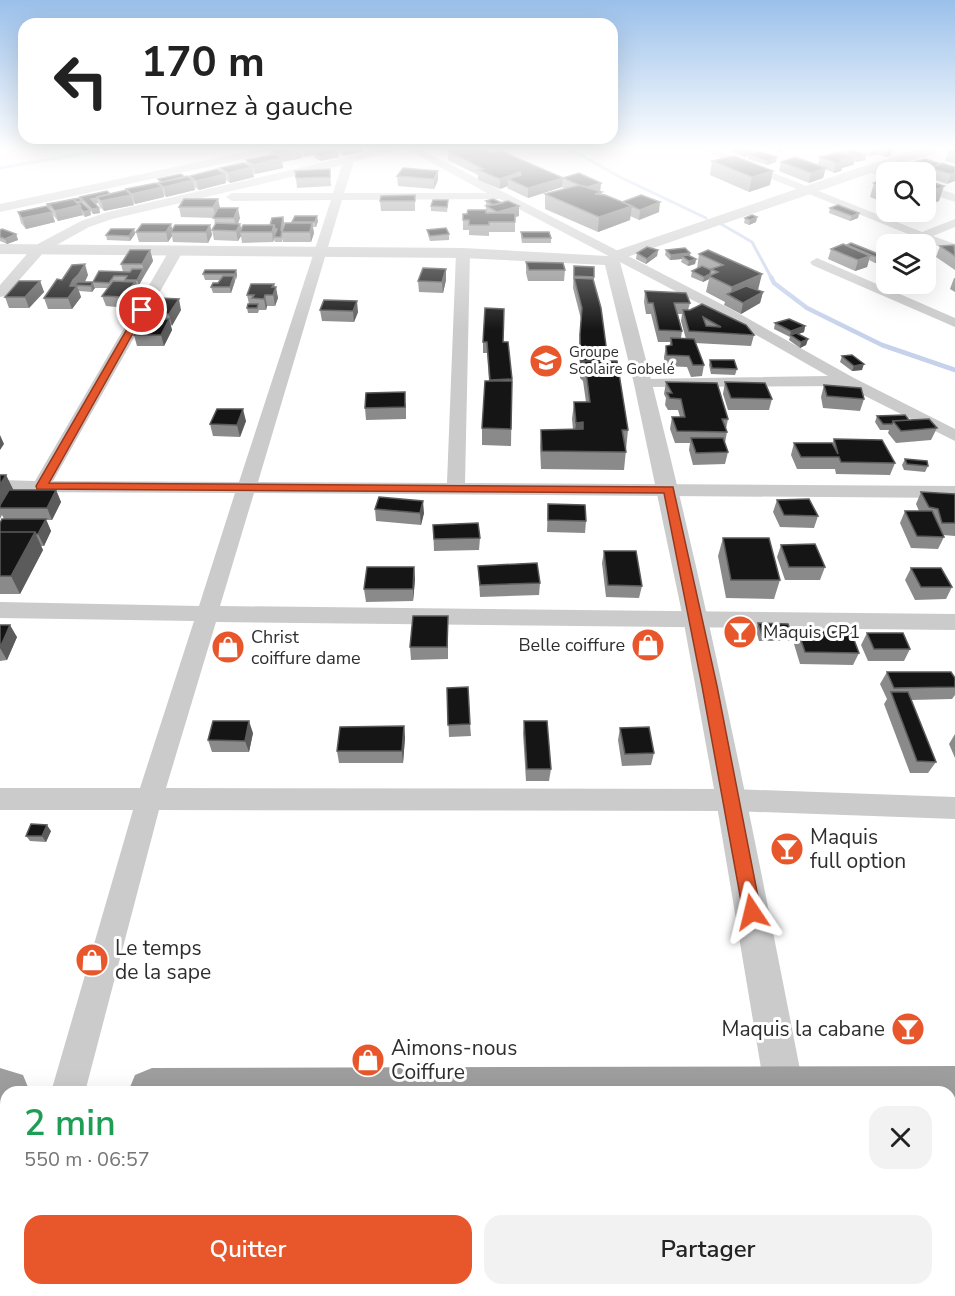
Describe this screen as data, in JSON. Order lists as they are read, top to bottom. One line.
{"places":{"school or university":["Groupe Scolaire Gobelé"],"bar":["Maquis CP1","Maquis full option","Maquis la cabane"],"shop":["Belle coiffure","Christ coiffure dame","Le temps de la sape","Aimons-nous Coiffure"]},"page":{"turn":["170 m","Tournez à gauche"],"heading":["2 min","550 m · 06:57"],"buttons":["Quitter","Partager"]}}
